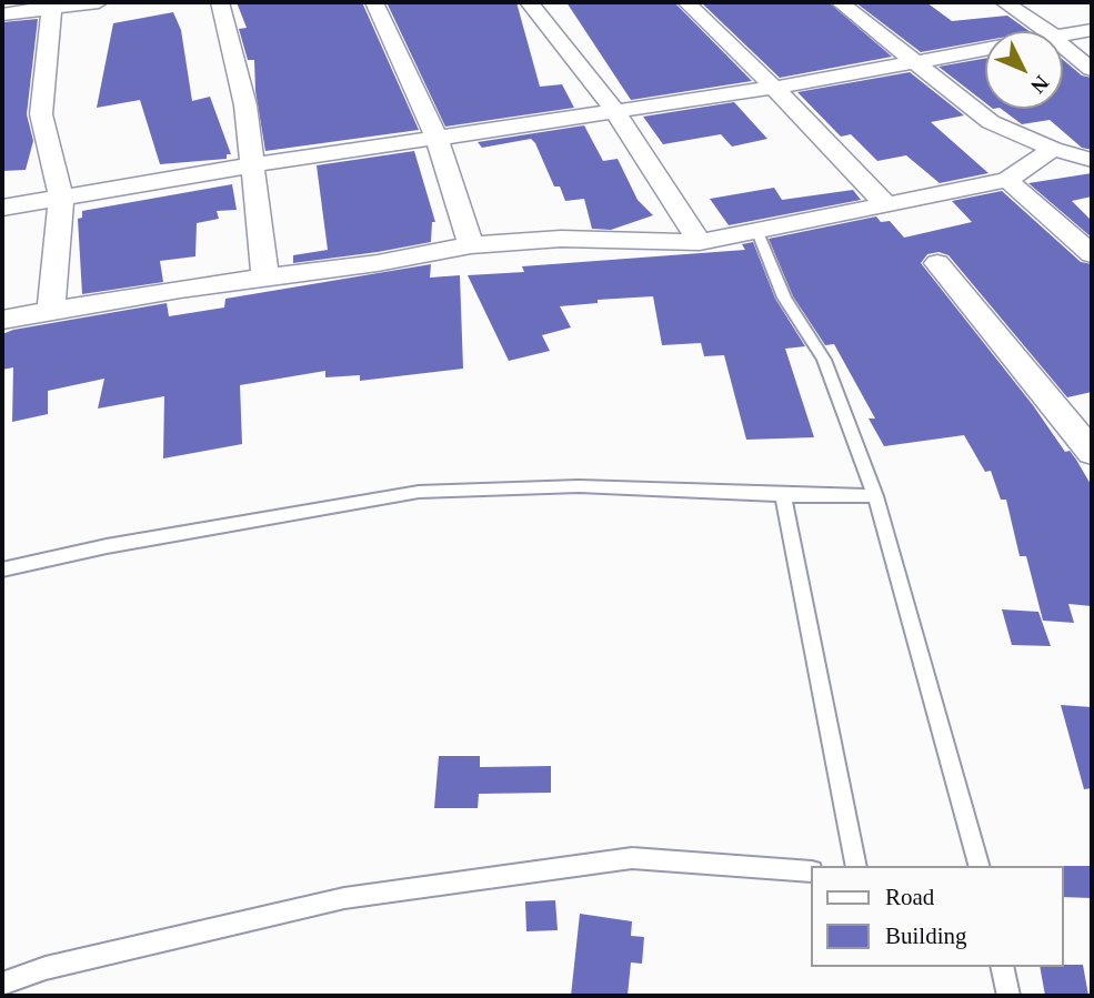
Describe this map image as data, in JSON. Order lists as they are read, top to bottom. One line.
{"legend":["Road","Building"],"north":"bottom right"}
